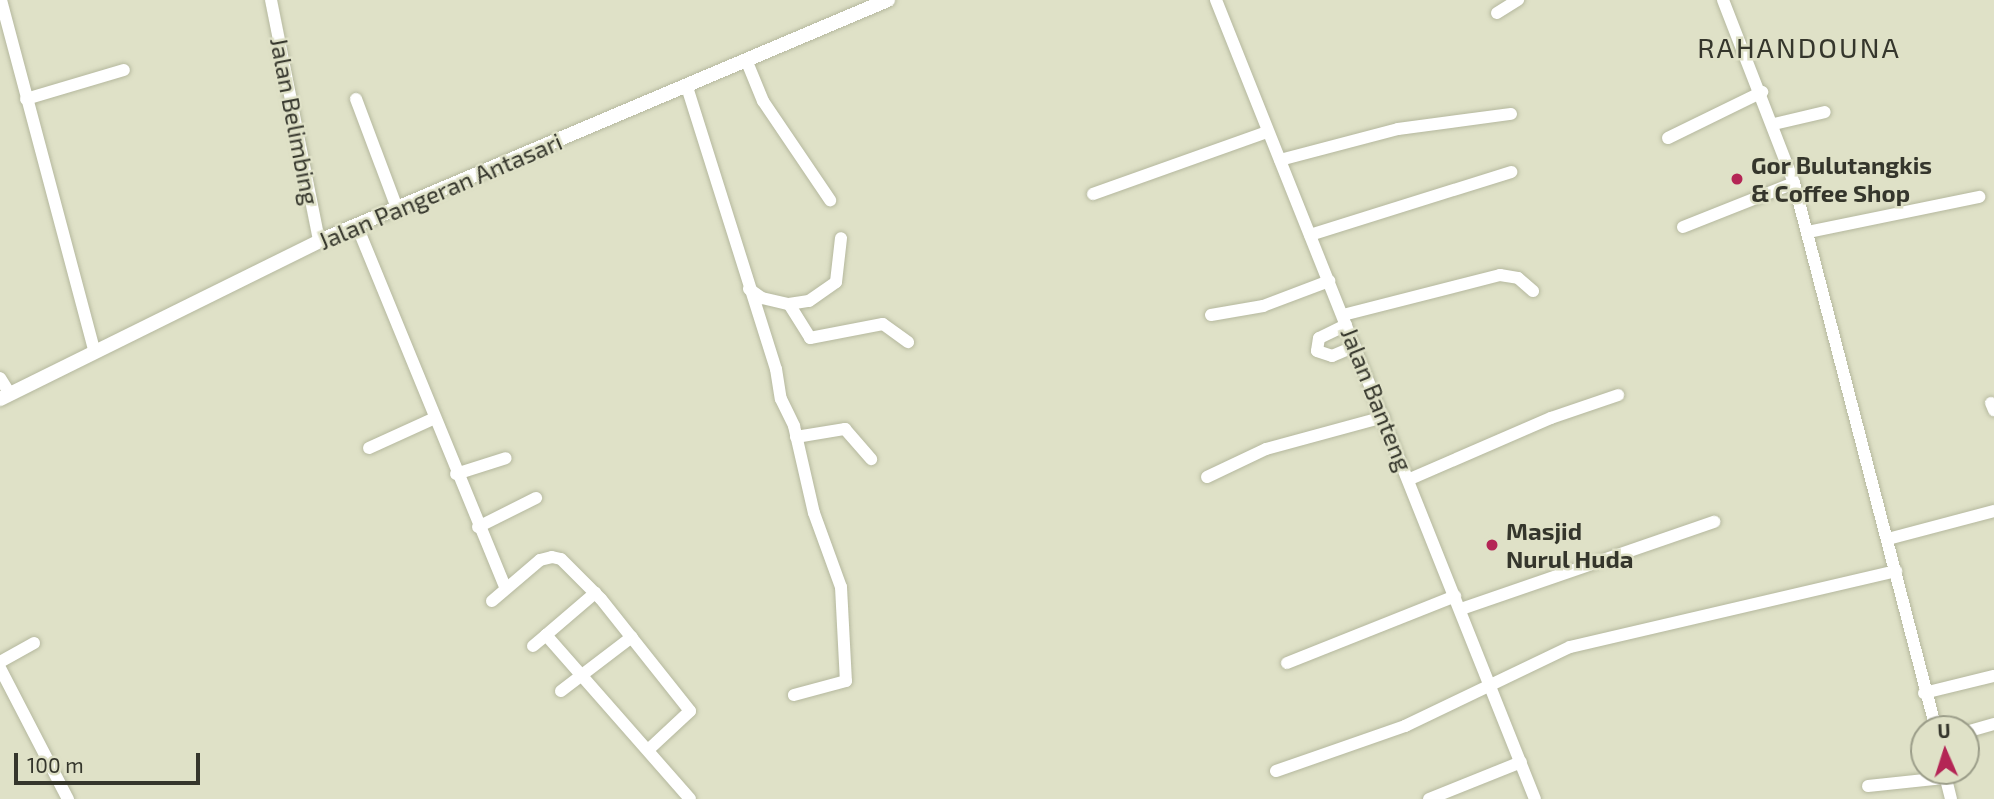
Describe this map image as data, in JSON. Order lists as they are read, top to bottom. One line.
{"streets":{"street":["Jalan Belimbing","Jalan Pangeran Antasari","Jalan Banteng"]},"crossings":[["Jalan Belimbing","Jalan Pangeran Antasari"]],"districts":["RAHANDOUNA"],"places":["Gor Bulutangkis & Coffee Shop","Masjid Nurul Huda"],"scale_bar":"100 m","north":"top"}
